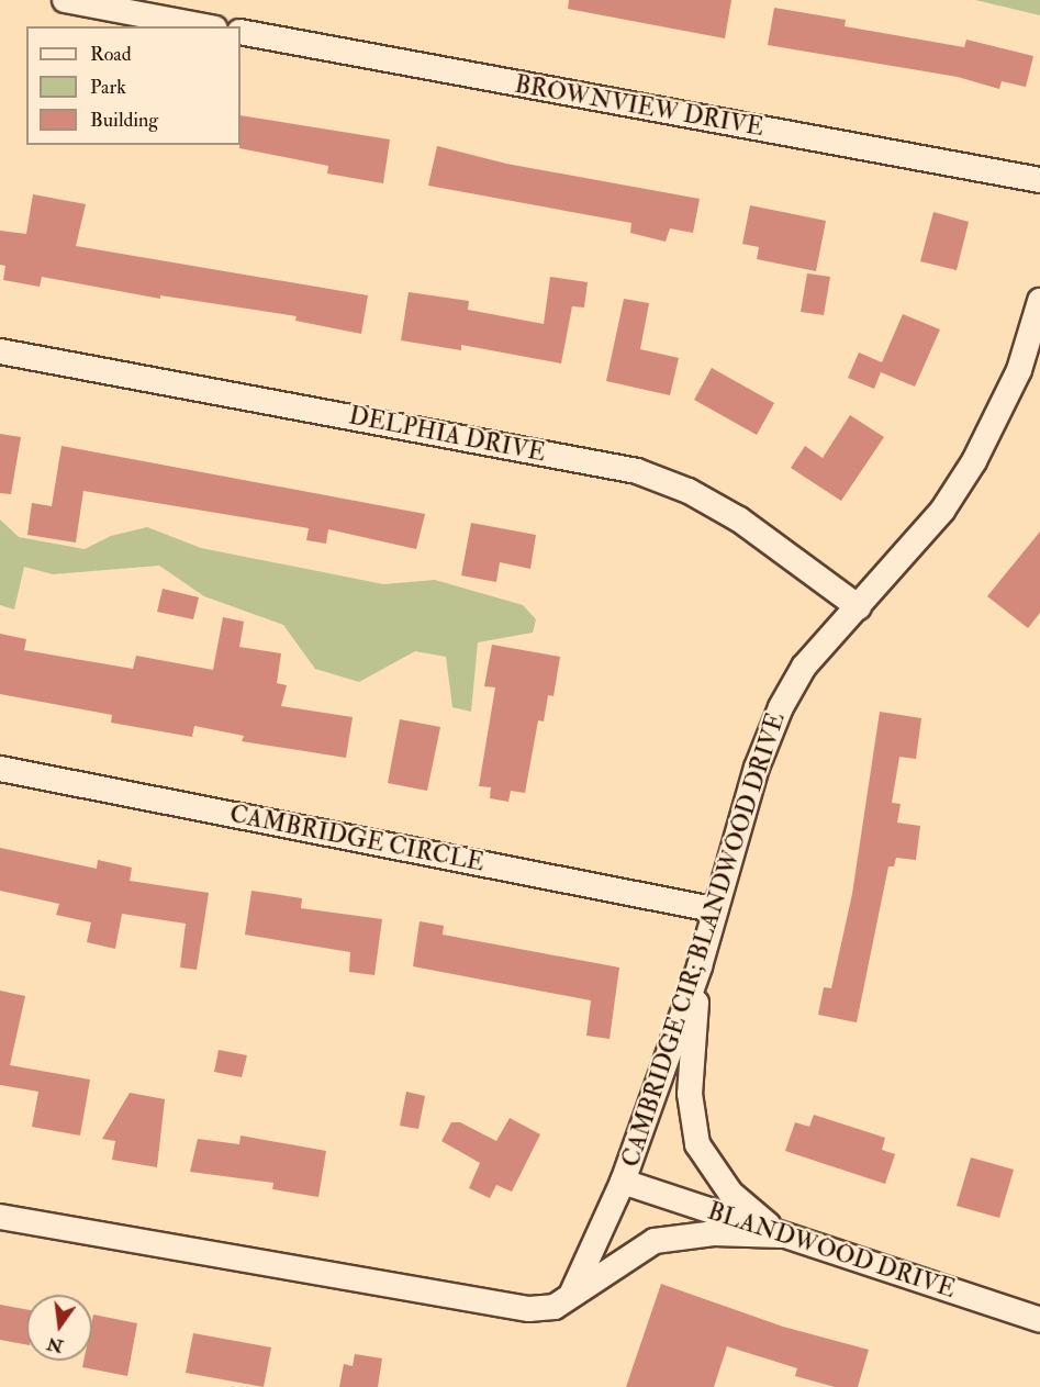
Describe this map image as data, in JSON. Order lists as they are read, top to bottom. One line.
{"streets":{"street":["BROWNVIEW DRIVE","DELPHIA DRIVE","CAMBRIDGE CIRCLE","CAMBRIDGE CIR; BLANDWOOD DRIVE","BLANDWOOD DRIVE"]},"crossings":[["DELPHIA DRIVE","CAMBRIDGE CIR; BLANDWOOD DRIVE"],["CAMBRIDGE CIRCLE","CAMBRIDGE CIR; BLANDWOOD DRIVE"],["CAMBRIDGE CIR; BLANDWOOD DRIVE","BLANDWOOD DRIVE"]],"legend":["Road","Park","Building"],"north":"bottom"}
